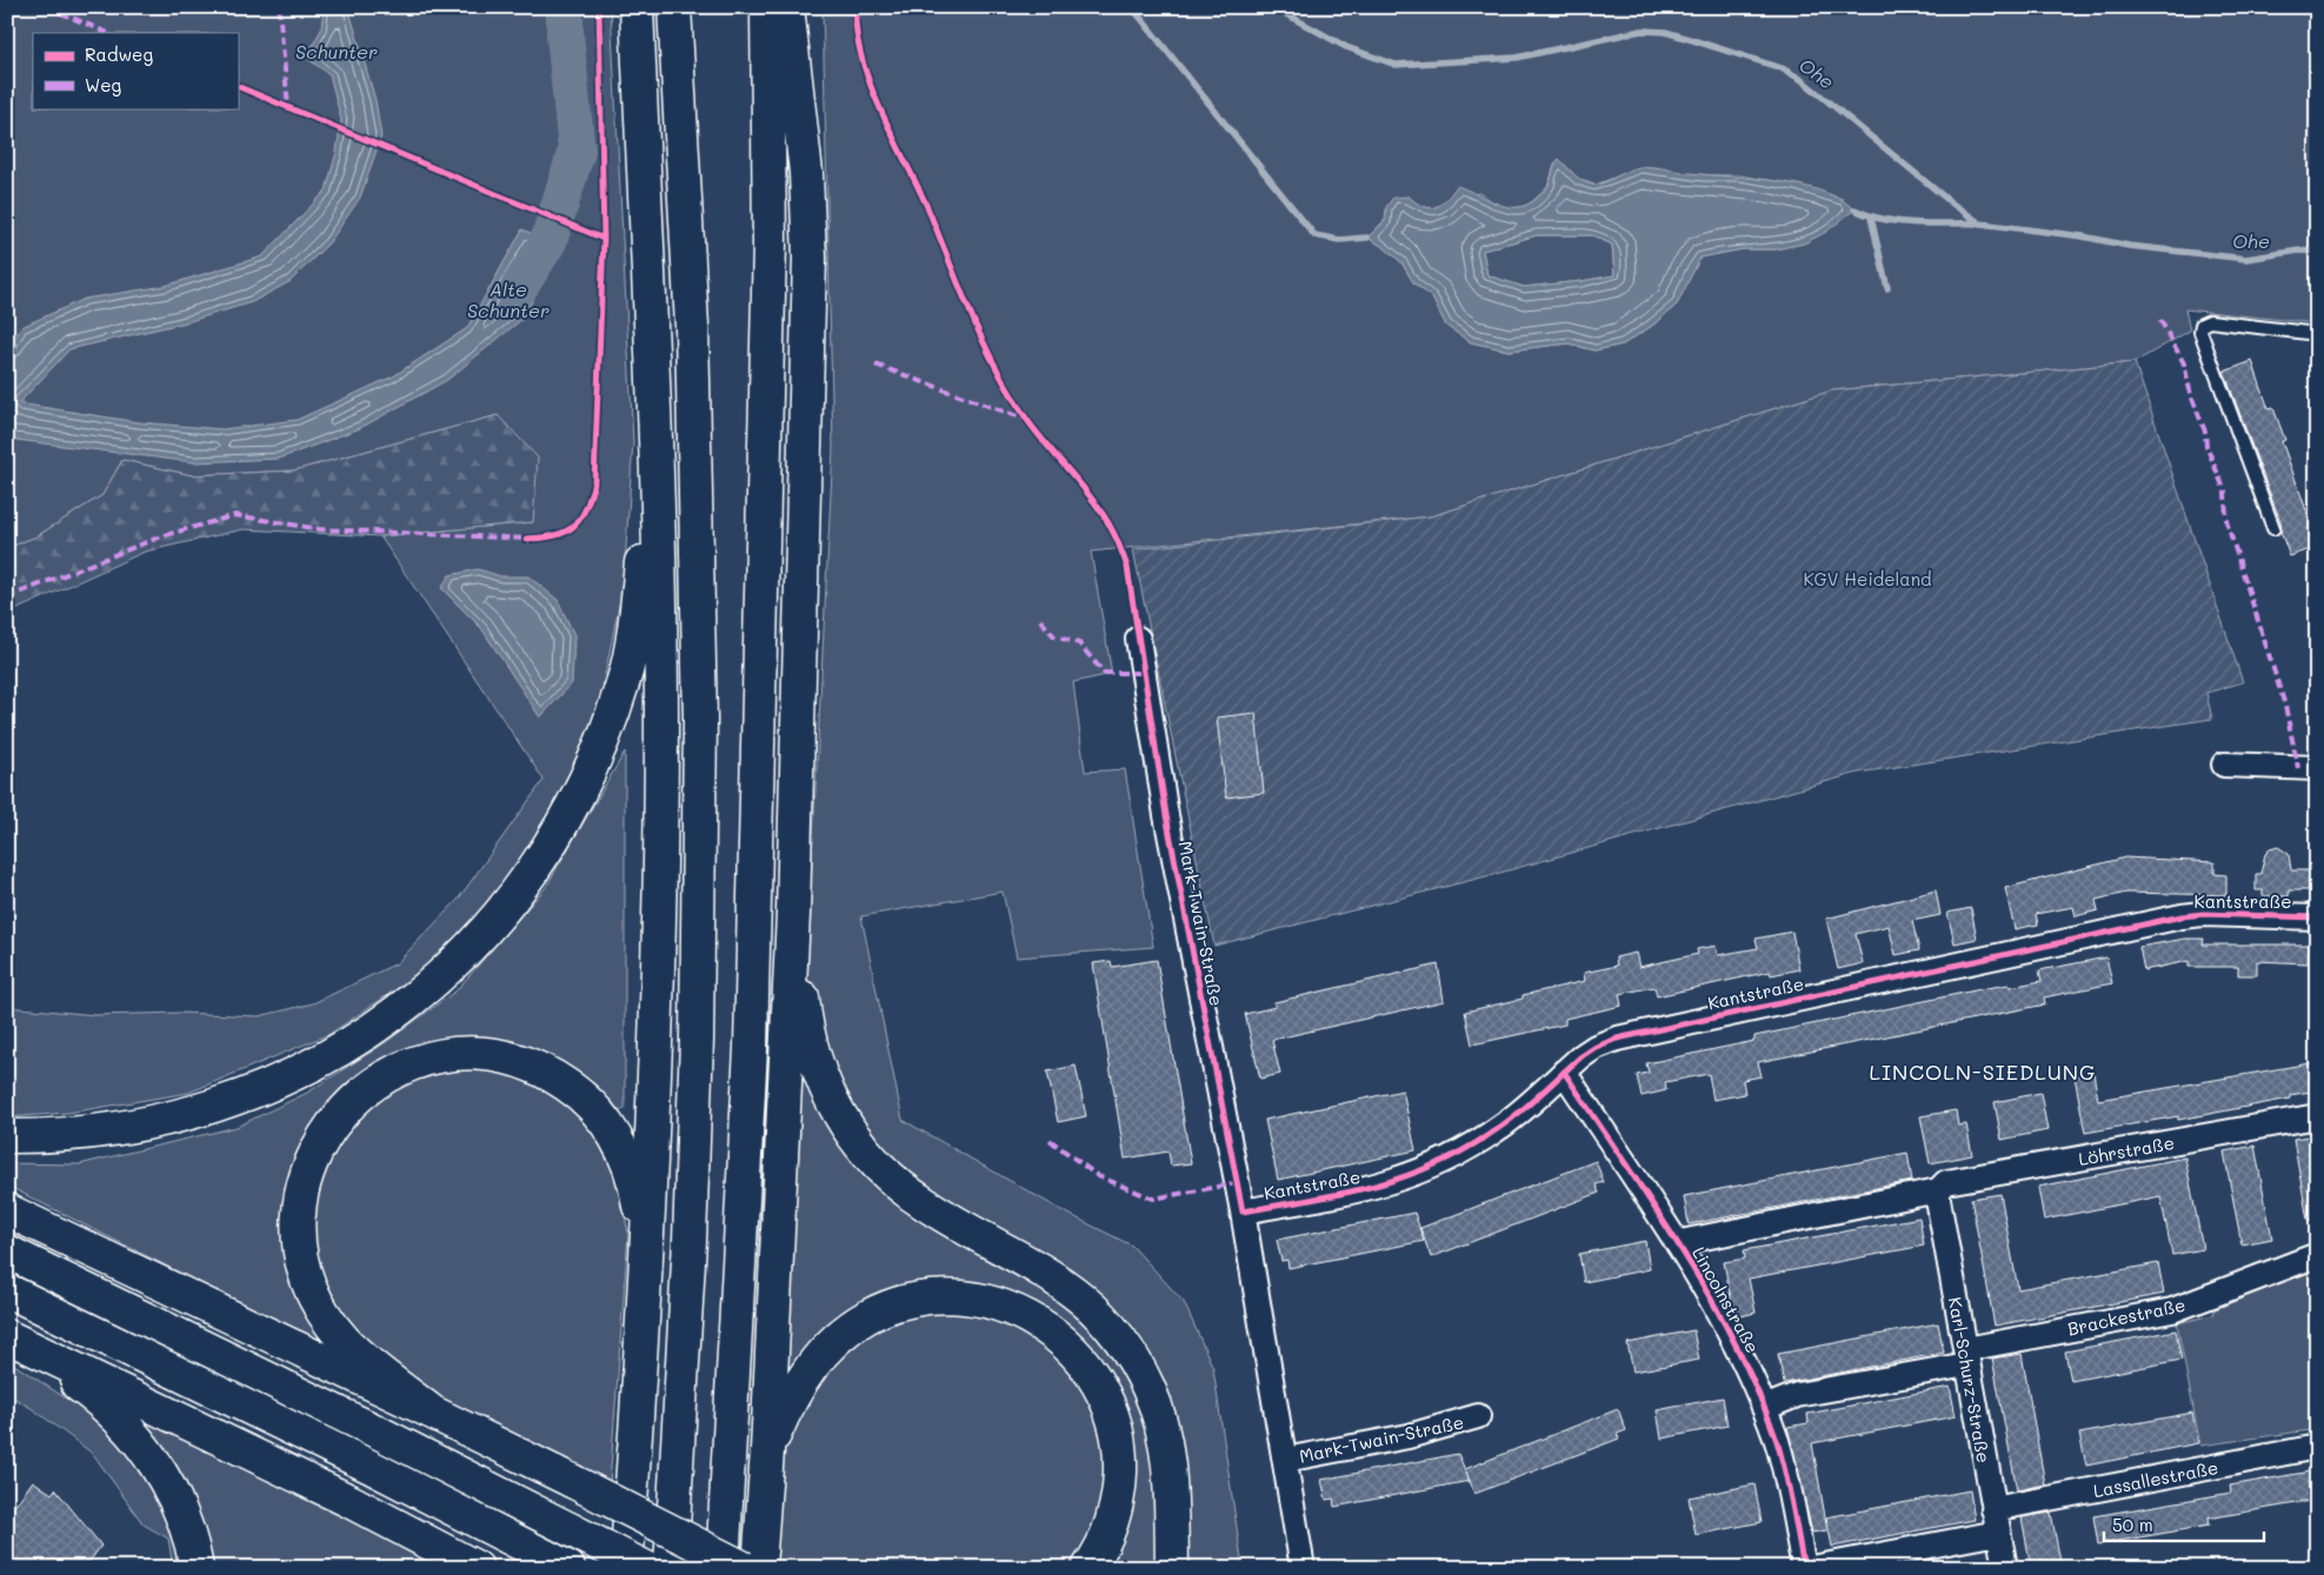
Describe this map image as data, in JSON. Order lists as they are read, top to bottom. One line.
{"streets":{"street":["Kantstraße","Mark-Twain-Straße","Löhrstraße","Lincolnstraße","Brackestraße","Karl-Schurz-Straße","Lassallestraße"]},"crossings":[["Kantstraße","Mark-Twain-Straße"],["Kantstraße","Lincolnstraße"],["Löhrstraße","Lincolnstraße"],["Löhrstraße","Karl-Schurz-Straße"],["Lincolnstraße","Karl-Schurz-Straße"],["Brackestraße","Karl-Schurz-Straße"],["Karl-Schurz-Straße","Lassallestraße"]],"districts":["LINCOLN-SIEDLUNG"],"water":["Schunter","Ohe","Alte Schunter"],"parks":["KGV Heideland"],"legend":["Radweg","Weg"],"scale_bar":"50 m"}
